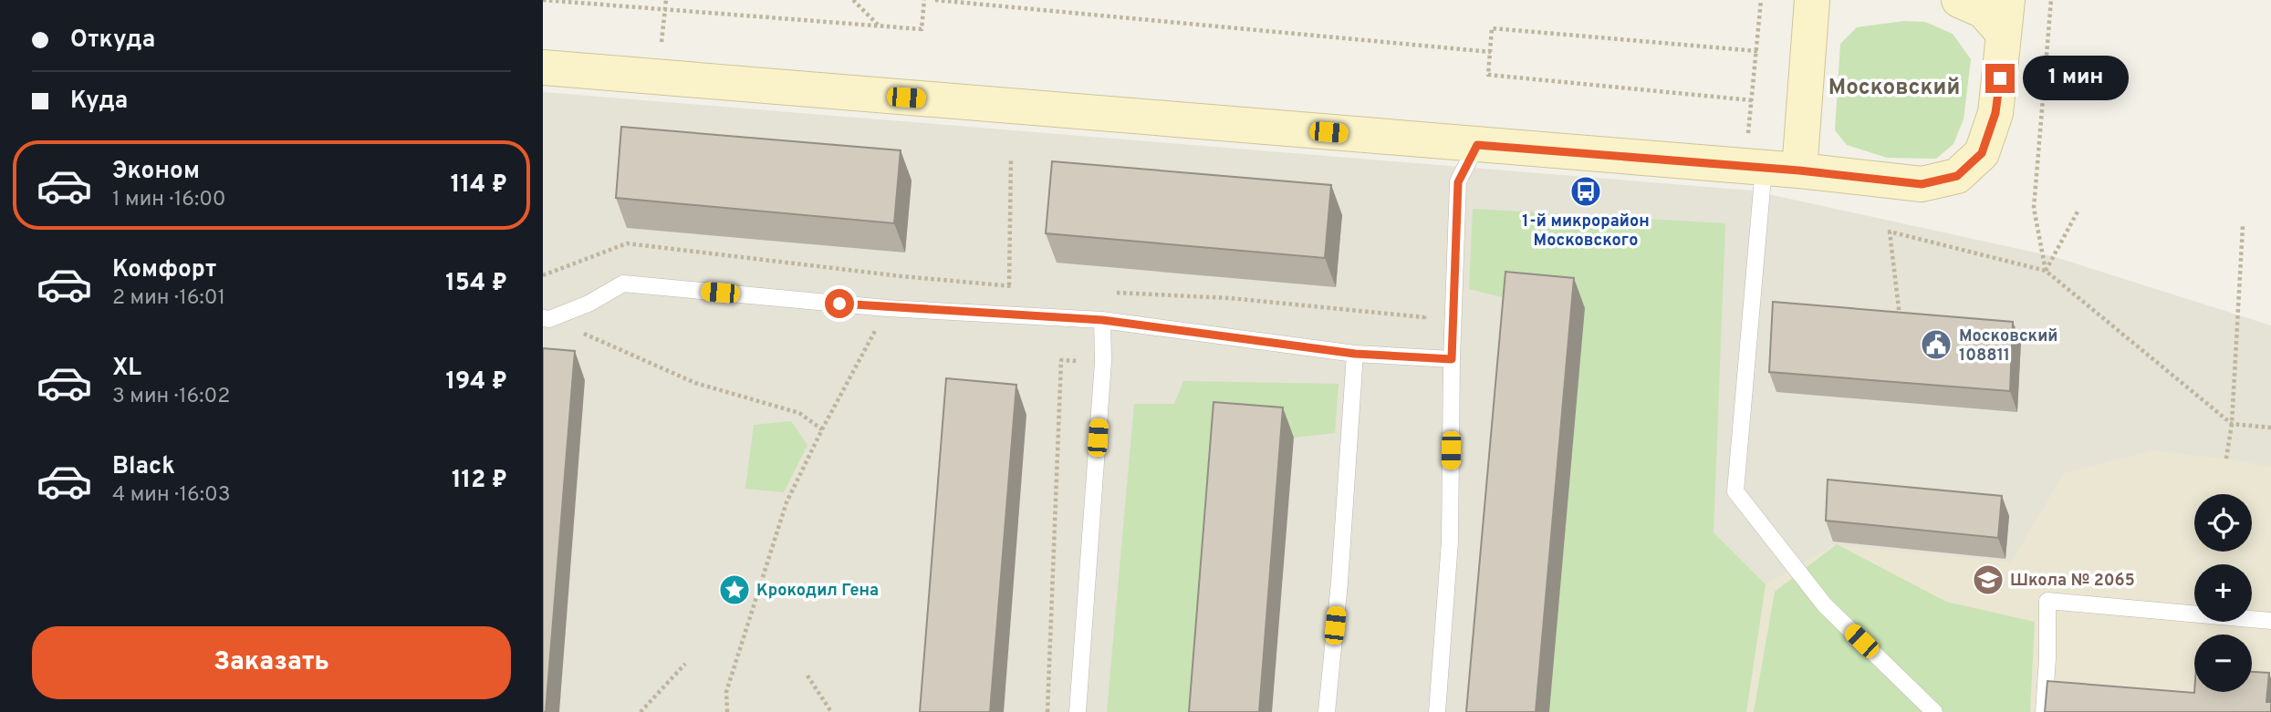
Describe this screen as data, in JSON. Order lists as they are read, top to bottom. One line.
{"districts":["Московский"],"places":{"bus stop":["1-й микрорайон Московского"],"public building":["Московский 108811"],"school or university":["Школа № 2065"],"place":["Крокодил Гена"]},"page":{"banner":["Откуда","Куда"],"bubble":"1 мин","list":[{"name":"Эконом","note":"1 мин · 16:00","value":"114 ₽"},{"name":"Комфорт","note":"2 мин · 16:01","value":"154 ₽"},{"name":"XL","note":"3 мин · 16:02","value":"194 ₽"},{"name":"Black","note":"4 мин · 16:03","value":"112 ₽"}],"map_buttons":["+","−"],"buttons":"Заказать"}}
